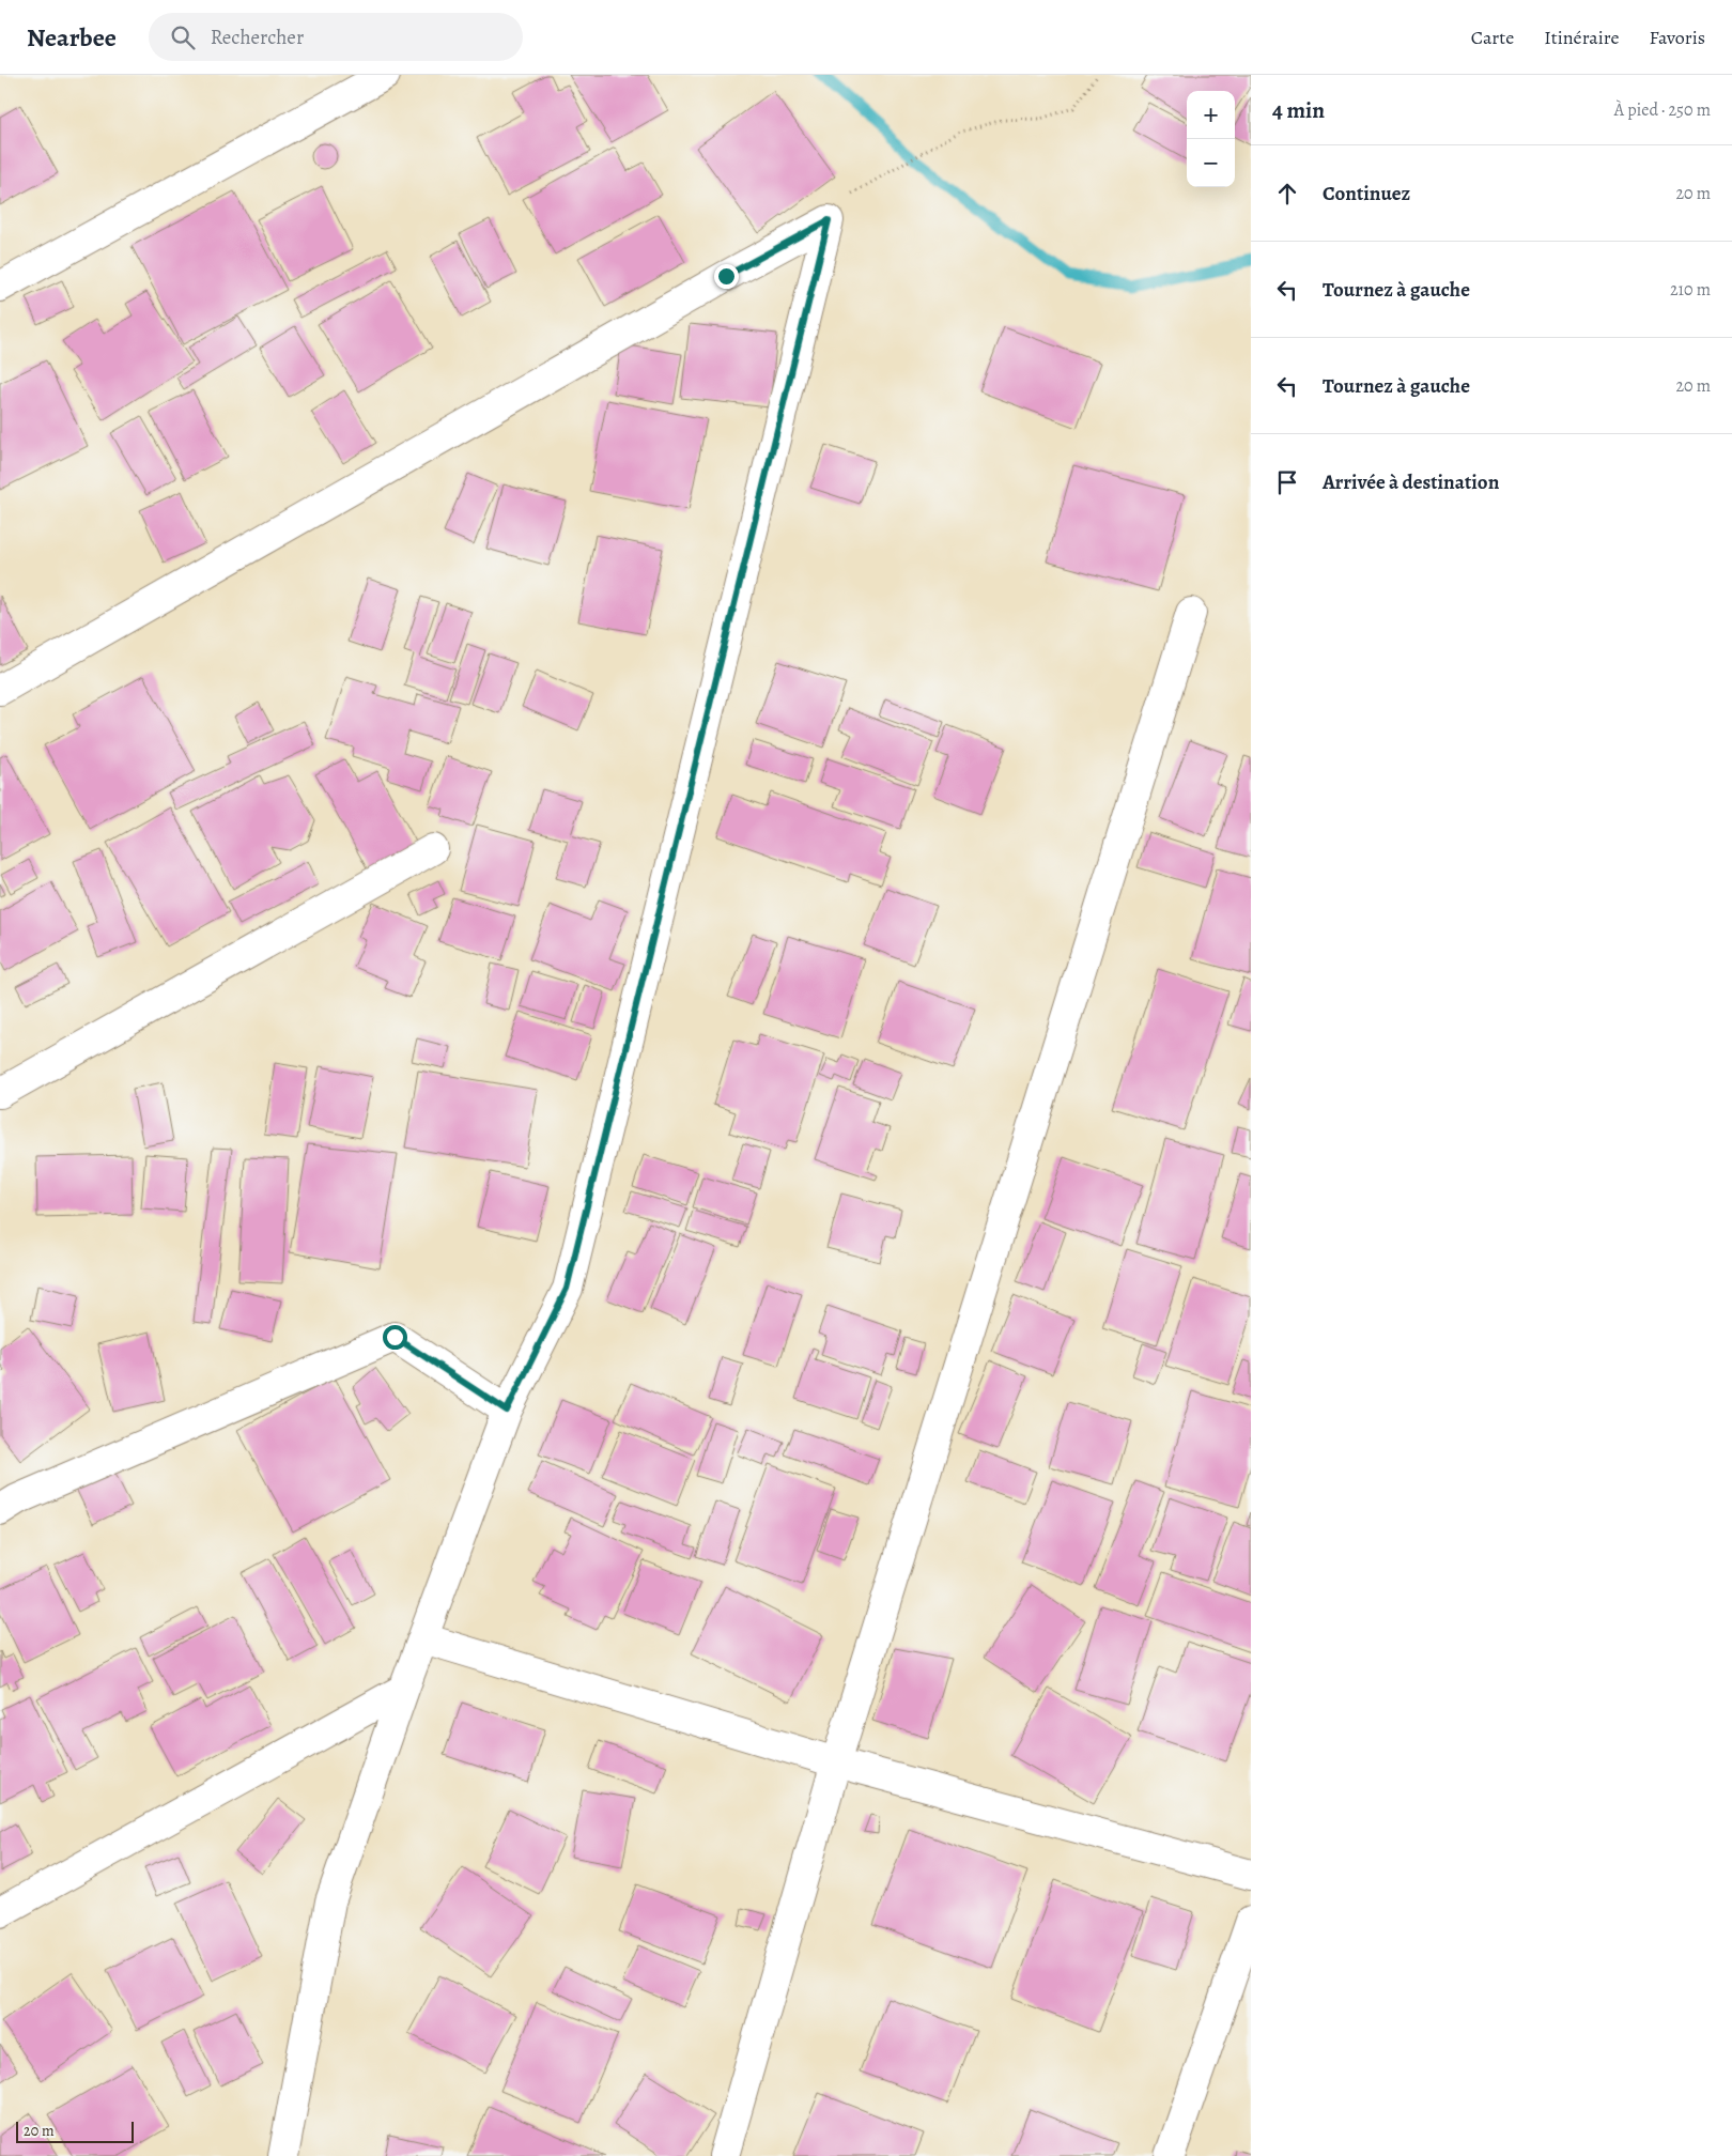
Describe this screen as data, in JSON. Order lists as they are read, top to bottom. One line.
{"scale_bar":"20 m","page":{"header":"Nearbee","search":"Rechercher","nav":["Carte","Itinéraire","Favoris"],"heading":["4 min","À pied · 250 m"],"map_buttons":["+","−"],"list":[["Continuez","20 m"],["Tournez à gauche","210 m"],["Tournez à gauche","20 m"],"Arrivée à destination"],"scale":"20 m"}}
